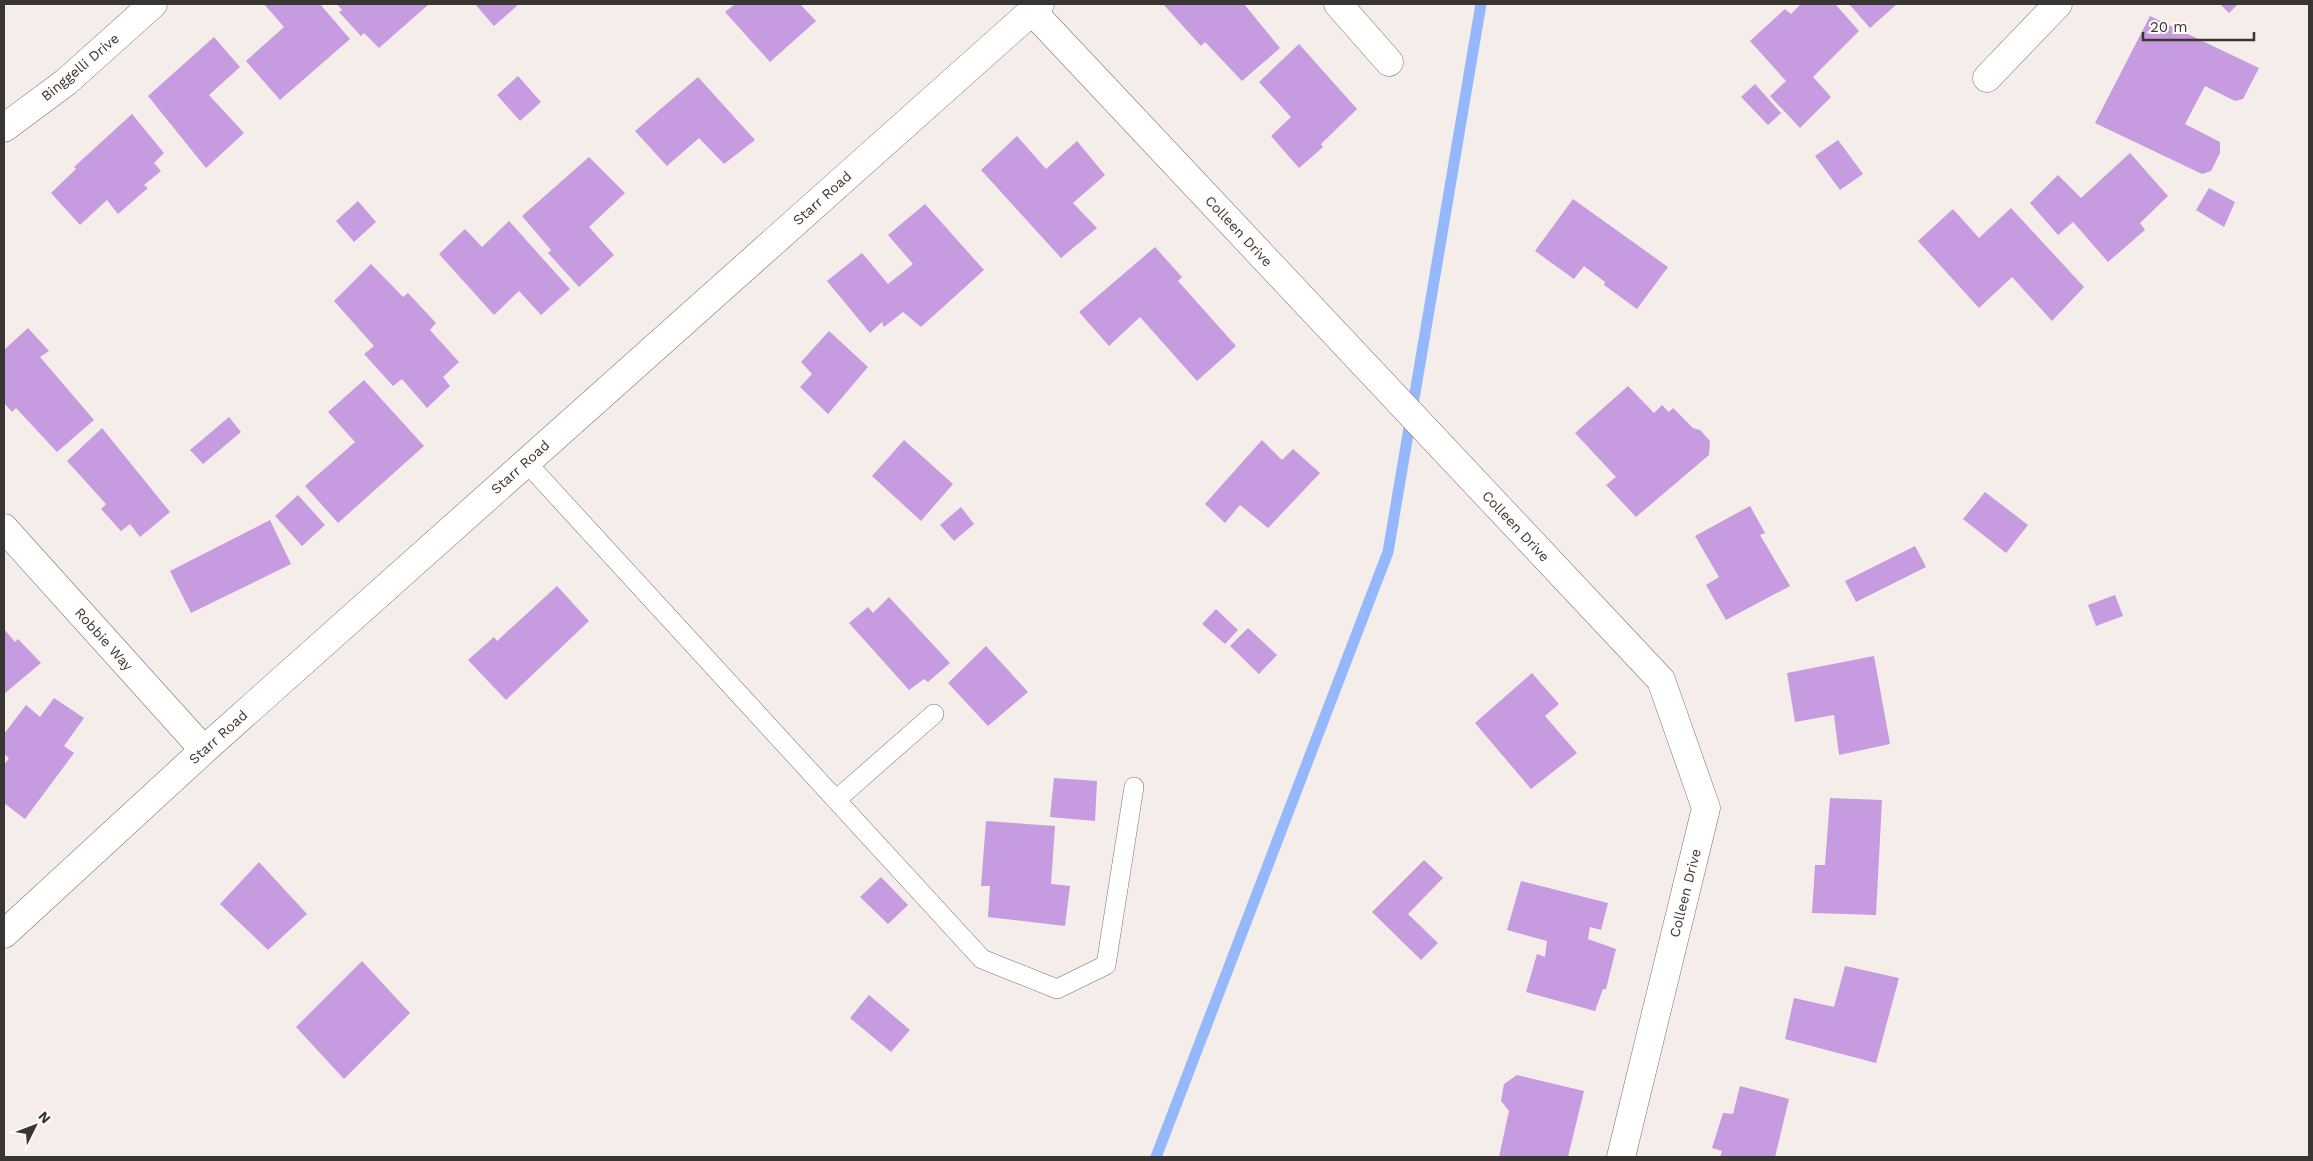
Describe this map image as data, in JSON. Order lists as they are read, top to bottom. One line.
{"streets":{"street":["Binggelli Drive","Starr Road","Colleen Drive","Robbie Way"]},"crossings":[["Starr Road","Colleen Drive"],["Starr Road","Robbie Way"]],"scale_bar":"20 m","north":"top right"}
